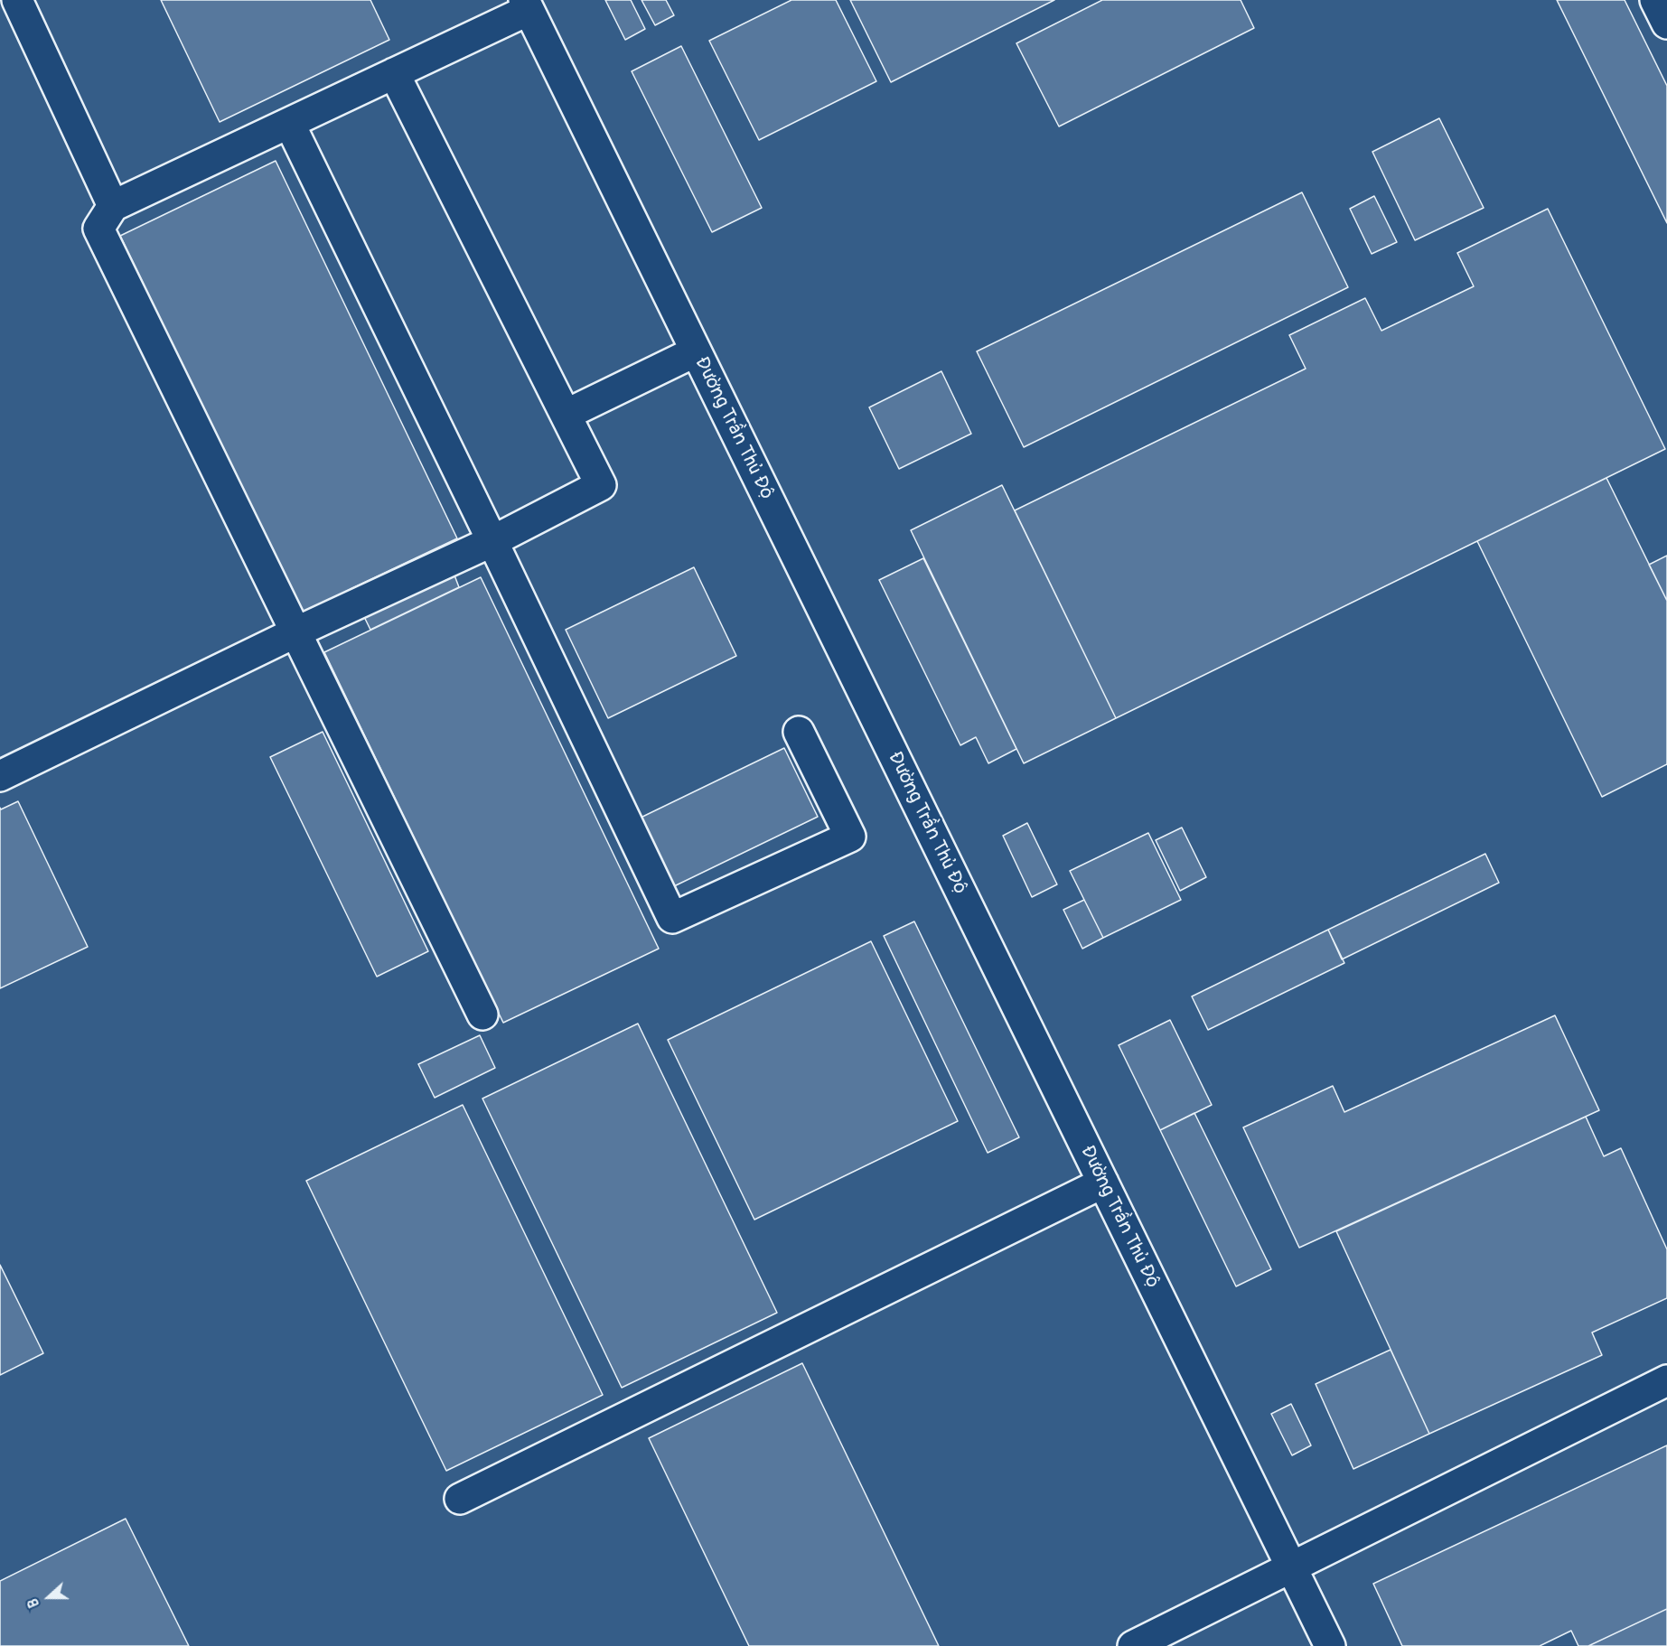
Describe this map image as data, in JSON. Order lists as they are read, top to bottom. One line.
{"streets":{"street":["Đường Trần Thủ Độ"]},"north":"left"}
